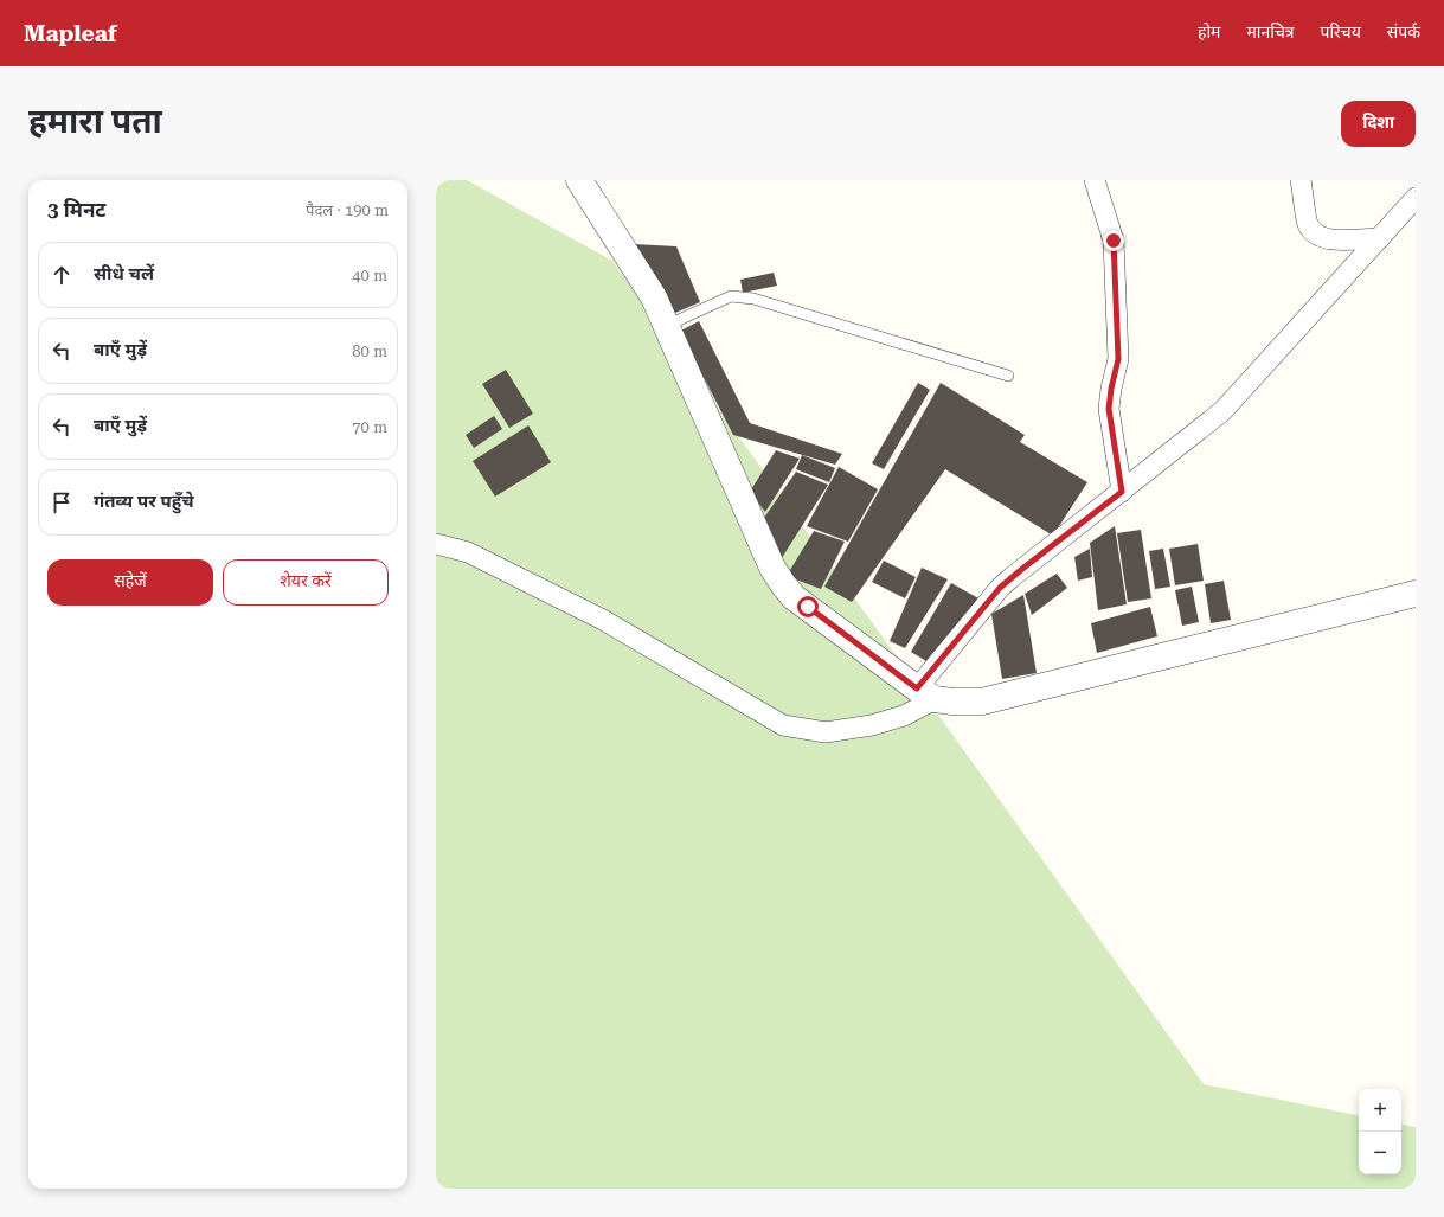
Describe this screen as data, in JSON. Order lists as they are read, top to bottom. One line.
{"page":{"header":"Mapleaf","nav":["होम","मानचित्र","परिचय","संपर्क"],"buttons":["दिशा",["सहेजें","शेयर करें"]],"title":"हमारा पता","heading":["3 मिनट","पैदल · 190 m"],"list":[["सीधे चलें","40 m"],["बाएँ मुड़ें","80 m"],["बाएँ मुड़ें","70 m"],"गंतव्य पर पहुँचे"],"map_buttons":["+","−"]}}
